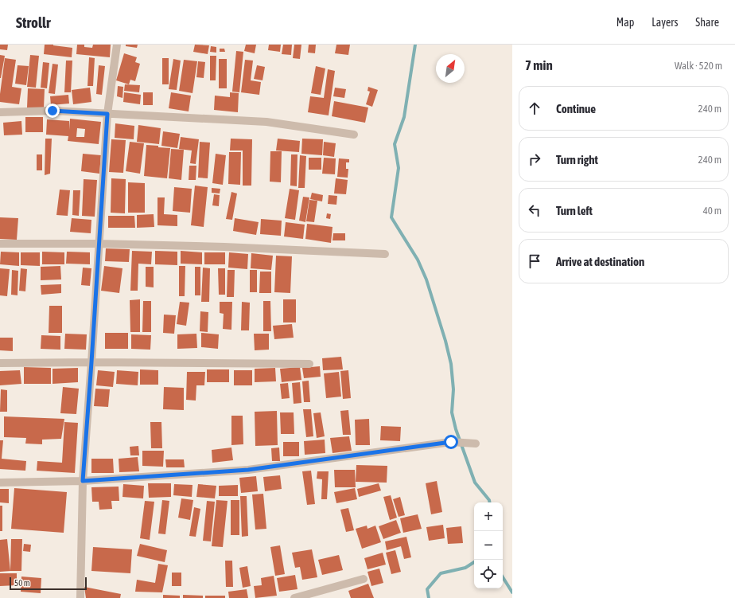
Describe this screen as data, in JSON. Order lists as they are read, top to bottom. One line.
{"scale_bar":"50 m","north":"top right","page":{"header":"Strollr","nav":["Map","Layers","Share"],"heading":["7 min","Walk · 520 m"],"list":[["Continue","240 m"],["Turn right","240 m"],["Turn left","40 m"],"Arrive at destination"],"map_buttons":["+","−"],"scale":"50 m"}}
